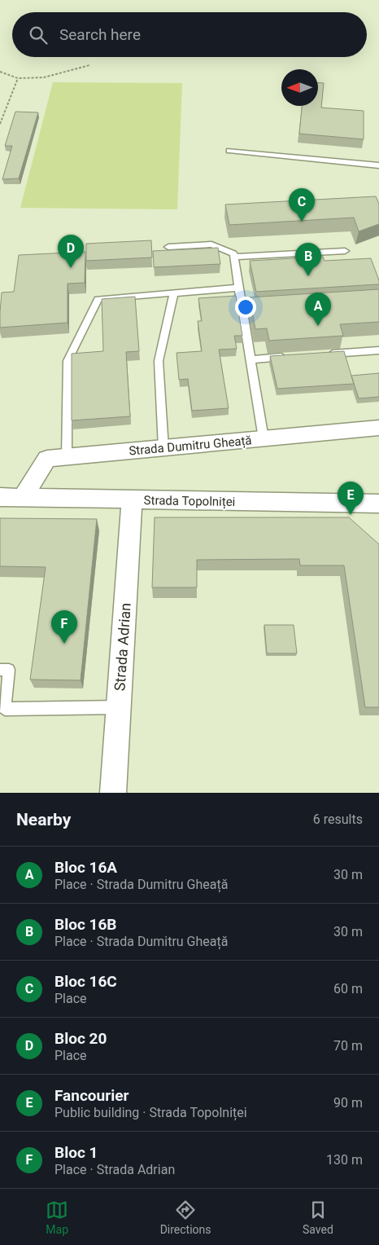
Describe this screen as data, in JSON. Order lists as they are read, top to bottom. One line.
{"streets":{"street":["Strada Dumitru Gheață","Strada Topolniței","Strada Adrian"]},"crossings":[["Strada Dumitru Gheață","Strada Topolniței"],["Strada Topolniței","Strada Adrian"]],"north":"left","page":{"search":"Search here","pins":["C","D","B","A","E","F"],"heading":["Nearby","6 results"],"list":[{"mark":"A","name":"Bloc 16A","note":"Place · Strada Dumitru Gheață","value":"30 m"},{"mark":"B","name":"Bloc 16B","note":"Place · Strada Dumitru Gheață","value":"30 m"},{"mark":"C","name":"Bloc 16C","note":"Place","value":"60 m"},{"mark":"D","name":"Bloc 20","note":"Place","value":"70 m"},{"mark":"E","name":"Fancourier","note":"Public building · Strada Topolniței","value":"90 m"},{"mark":"F","name":"Bloc 1","note":"Place · Strada Adrian","value":"130 m"}],"nav":["Map","Directions","Saved"]}}
